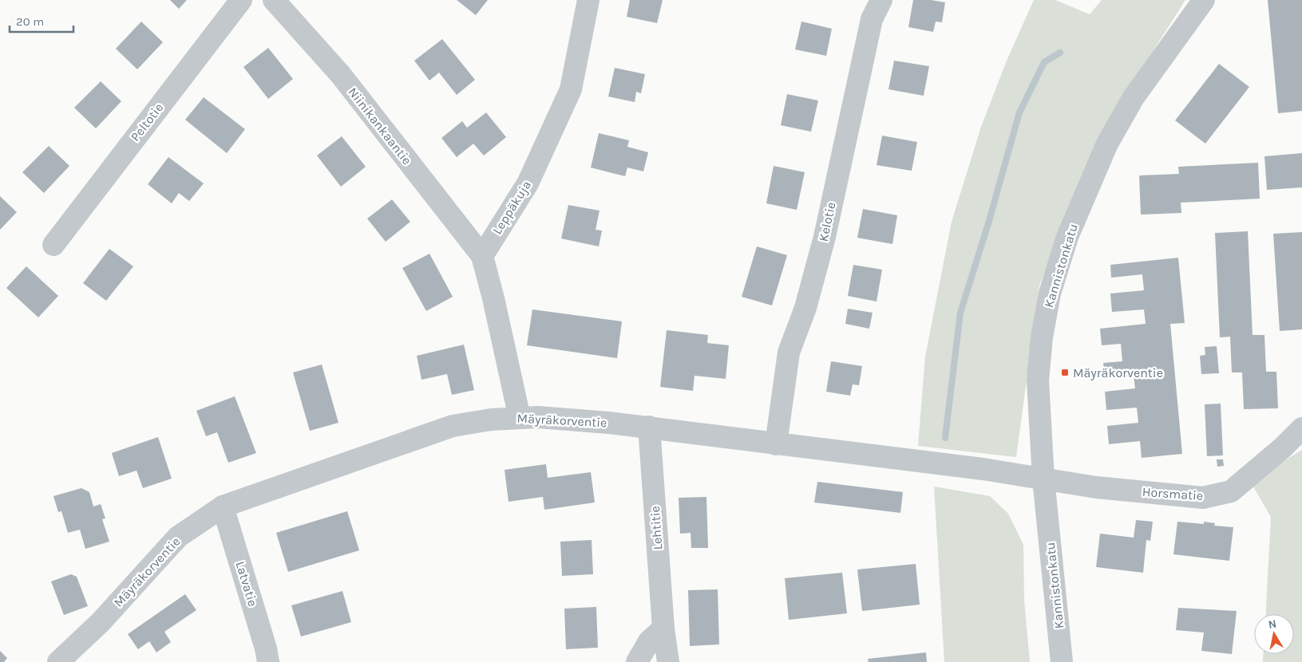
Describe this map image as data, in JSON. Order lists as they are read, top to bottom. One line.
{"streets":{"street":["Peltotie","Niinikankaantie","Leppäkuja","Kelotie","Kannistonkatu","Mäyräkorventie","Horsmatie","Lehtitie","Latvatie"]},"crossings":[["Niinikankaantie","Leppäkuja"],["Kelotie","Mäyräkorventie"],["Kannistonkatu","Mäyräkorventie"],["Kannistonkatu","Horsmatie"],["Mäyräkorventie","Horsmatie"],["Mäyräkorventie","Lehtitie"],["Mäyräkorventie","Latvatie"]],"places":{"transit":["Mäyräkorventie"]},"scale_bar":"20 m","north":"top"}
